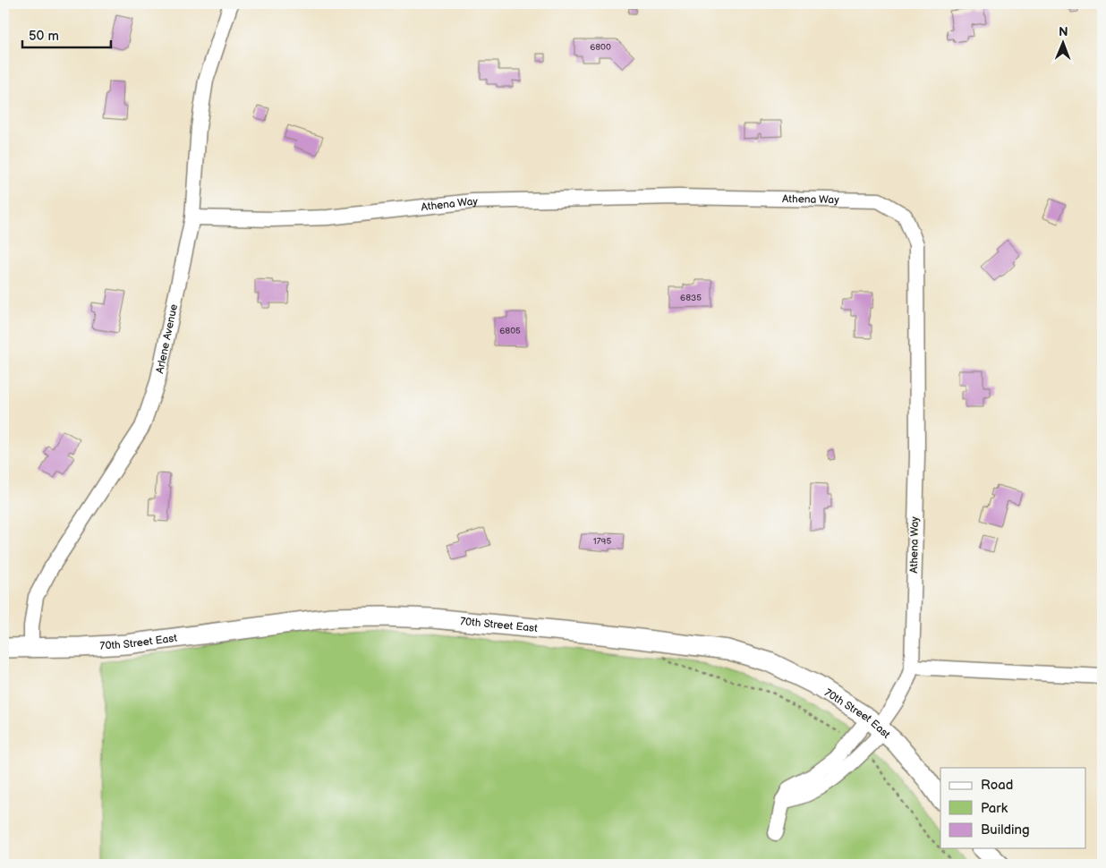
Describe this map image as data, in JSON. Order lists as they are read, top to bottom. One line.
{"streets":{"main road":["70th Street East"],"street":["Athena Way","Arlene Avenue"]},"crossings":[["Athena Way","Arlene Avenue"],["Athena Way","70th Street East"],["Arlene Avenue","70th Street East"]],"house_numbers":["6800","6835","6805","1795"],"legend":["Road","Park","Building"],"scale_bar":"50 m","north":"top"}
